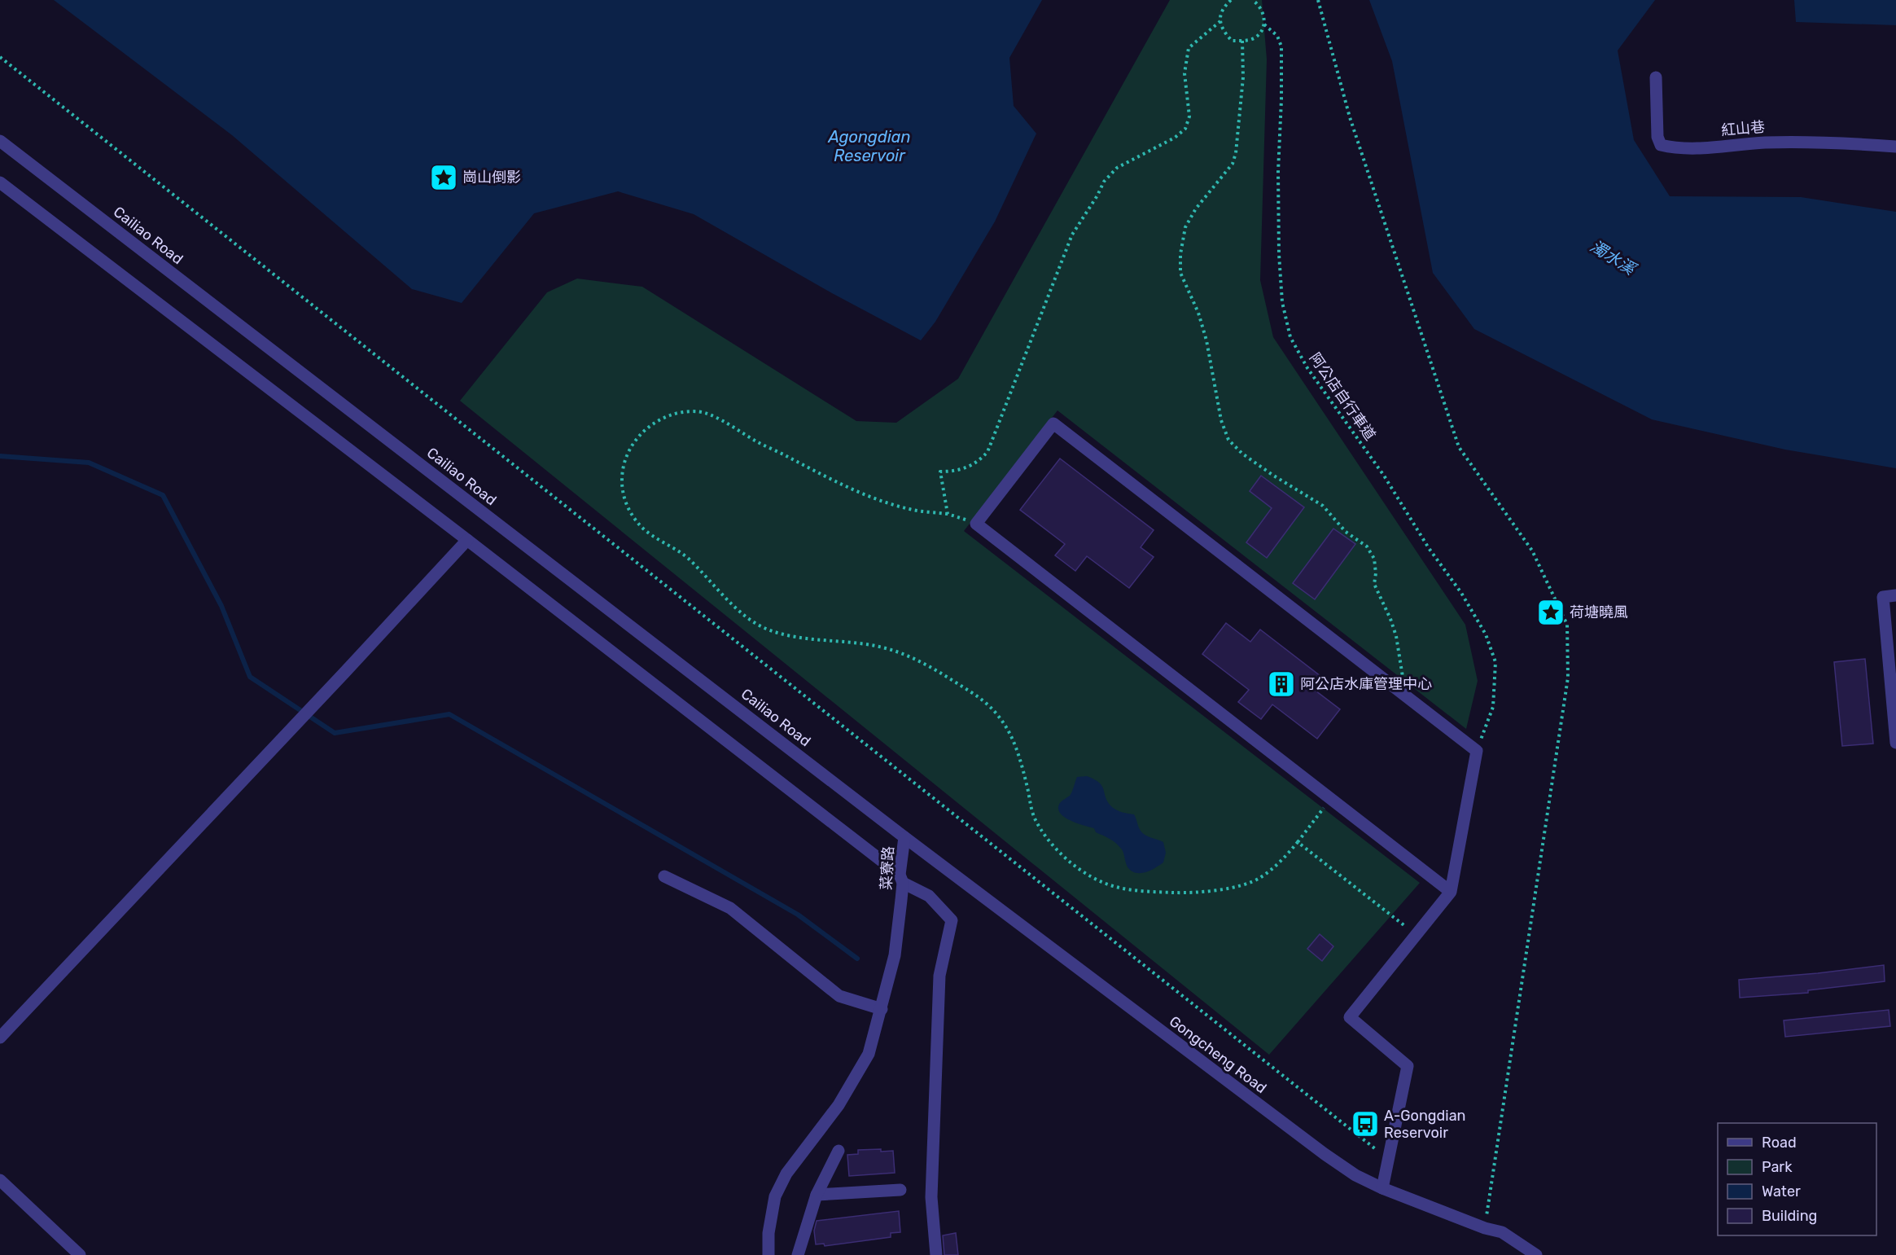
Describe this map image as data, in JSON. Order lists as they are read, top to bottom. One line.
{"streets":{"street":["紅山巷","Cailiao Road","菜寮路","Gongcheng Road"],"path":["阿公店自行車道"]},"crossings":[["Cailiao Road","菜寮路"],["Cailiao Road","Gongcheng Road"],["菜寮路","Gongcheng Road"]],"water":["Agongdian Reservoir","濁水溪"],"places":{"place":["崗山倒影","荷塘曉風"],"building":["阿公店水庫管理中心"],"bus stop":["A-Gongdian Reservoir"]},"legend":["Road","Park","Water","Building"]}
